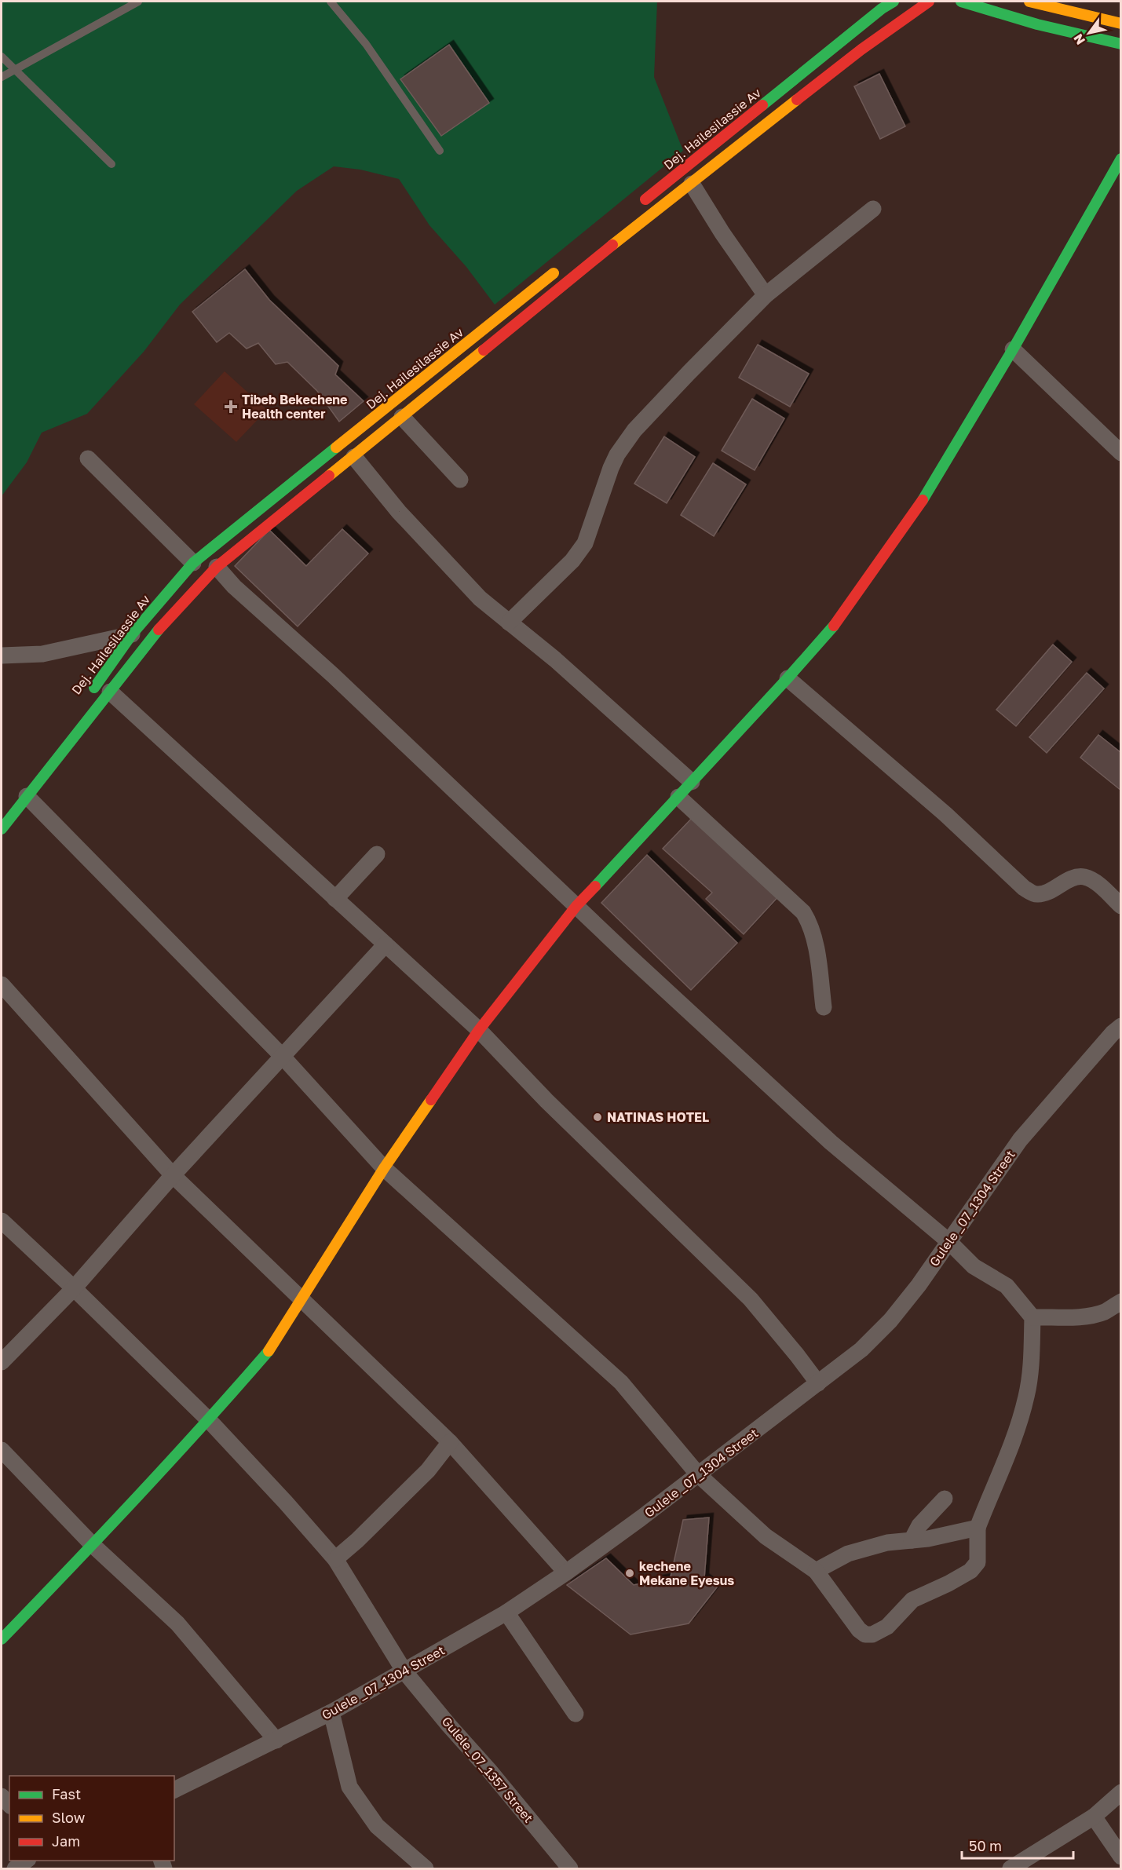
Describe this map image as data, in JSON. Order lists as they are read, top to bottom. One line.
{"streets":{"main road":["Dej. Hailesilassie Av"],"street":["Gulele _07_1304 Street","Gulele_07_1357 Street"]},"crossings":[["Gulele _07_1304 Street","Gulele_07_1357 Street"]],"places":{"health":["Tibeb Bekechene Health center"],"other":["NATINAS HOTEL","kechene Mekane Eyesus"]},"legend":["Fast","Slow","Jam"],"scale_bar":"50 m","north":"bottom left"}
